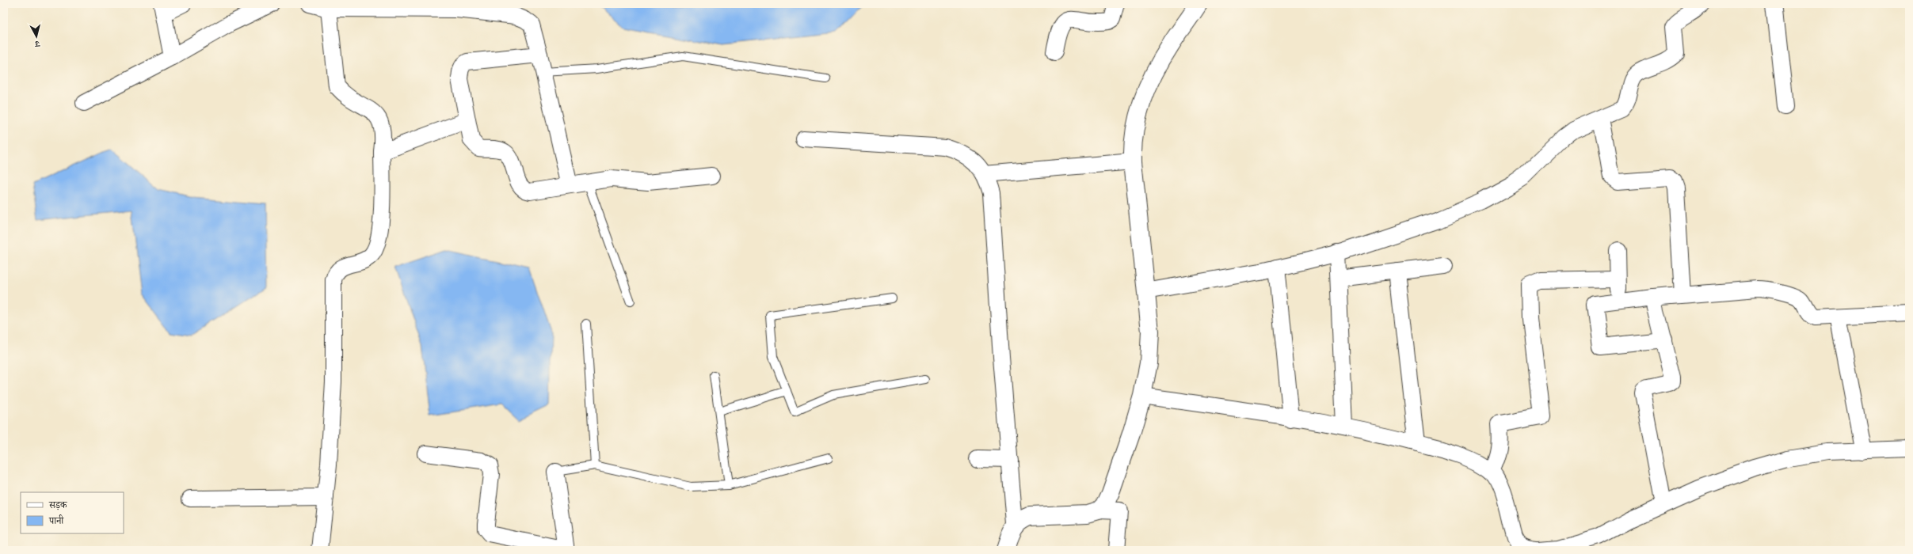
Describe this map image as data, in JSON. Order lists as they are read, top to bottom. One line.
{"legend":["सड़क","पानी"],"north":"bottom"}
